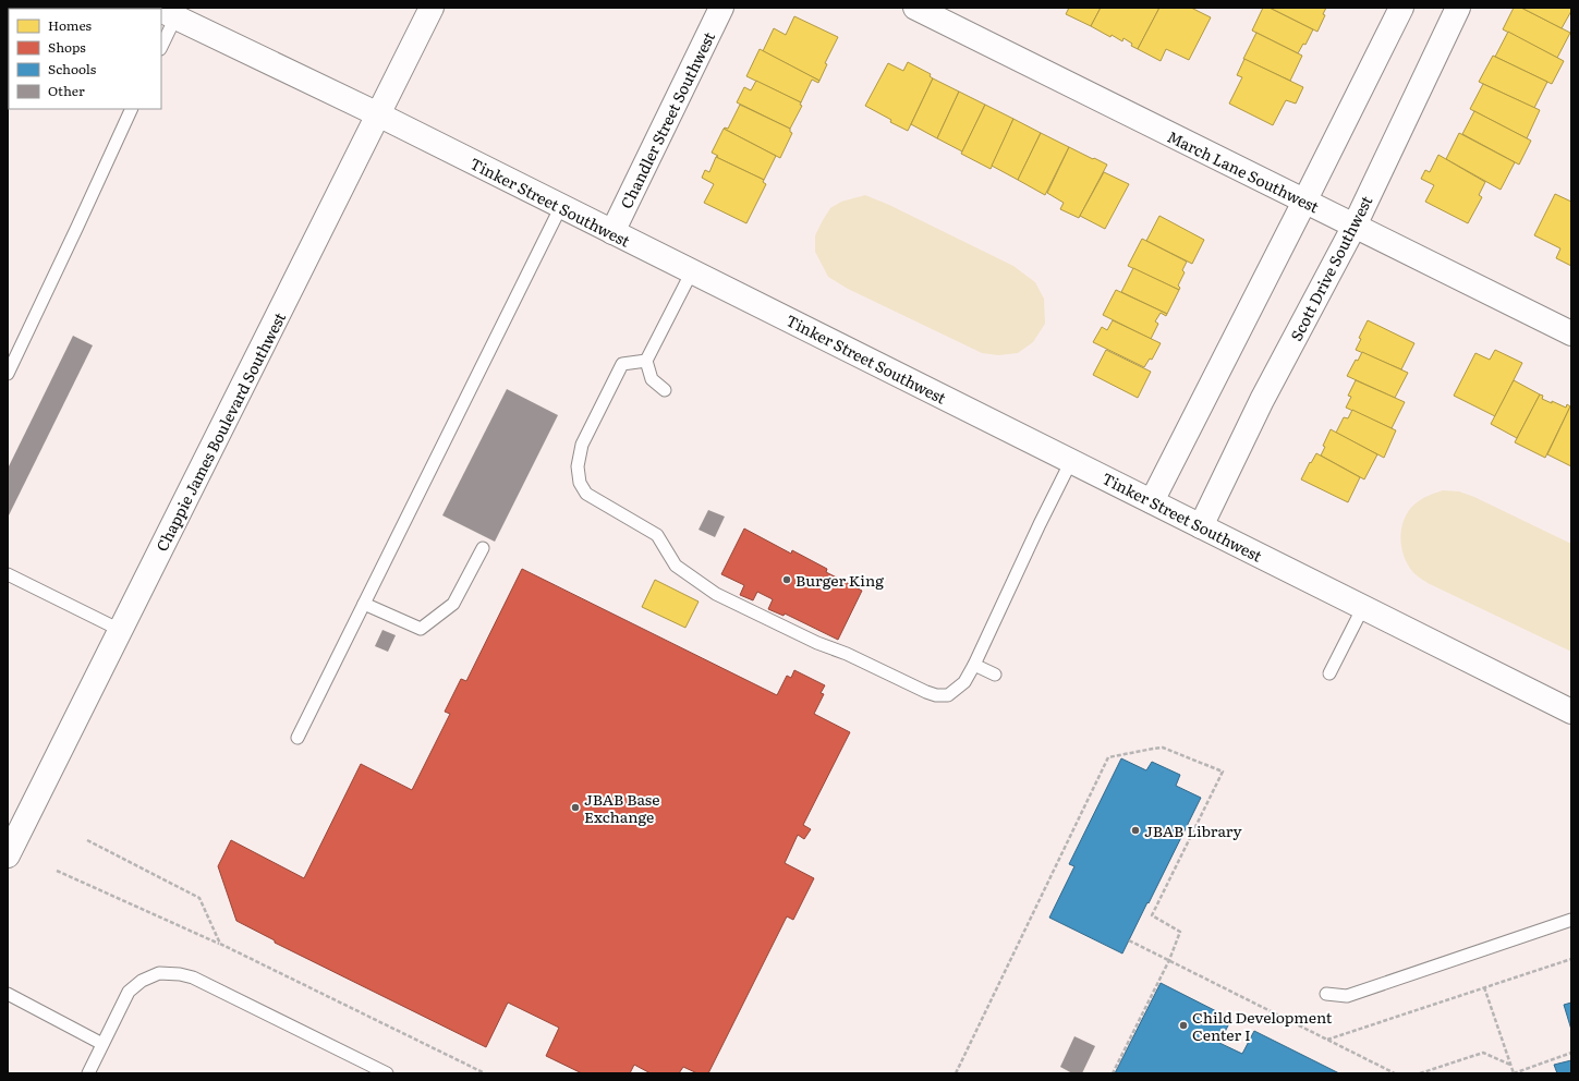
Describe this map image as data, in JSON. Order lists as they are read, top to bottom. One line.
{"streets":{"street":["Chandler Street Southwest","March Lane Southwest","Tinker Street Southwest","Scott Drive Southwest","Chappie James Boulevard Southwest"]},"crossings":[["Chandler Street Southwest","Tinker Street Southwest"],["March Lane Southwest","Scott Drive Southwest"],["Tinker Street Southwest","Scott Drive Southwest"],["Tinker Street Southwest","Chappie James Boulevard Southwest"]],"places":["Burger King","JBAB Base Exchange","JBAB Library","Child Development Center I"],"legend":["Homes","Shops","Schools","Other"]}
